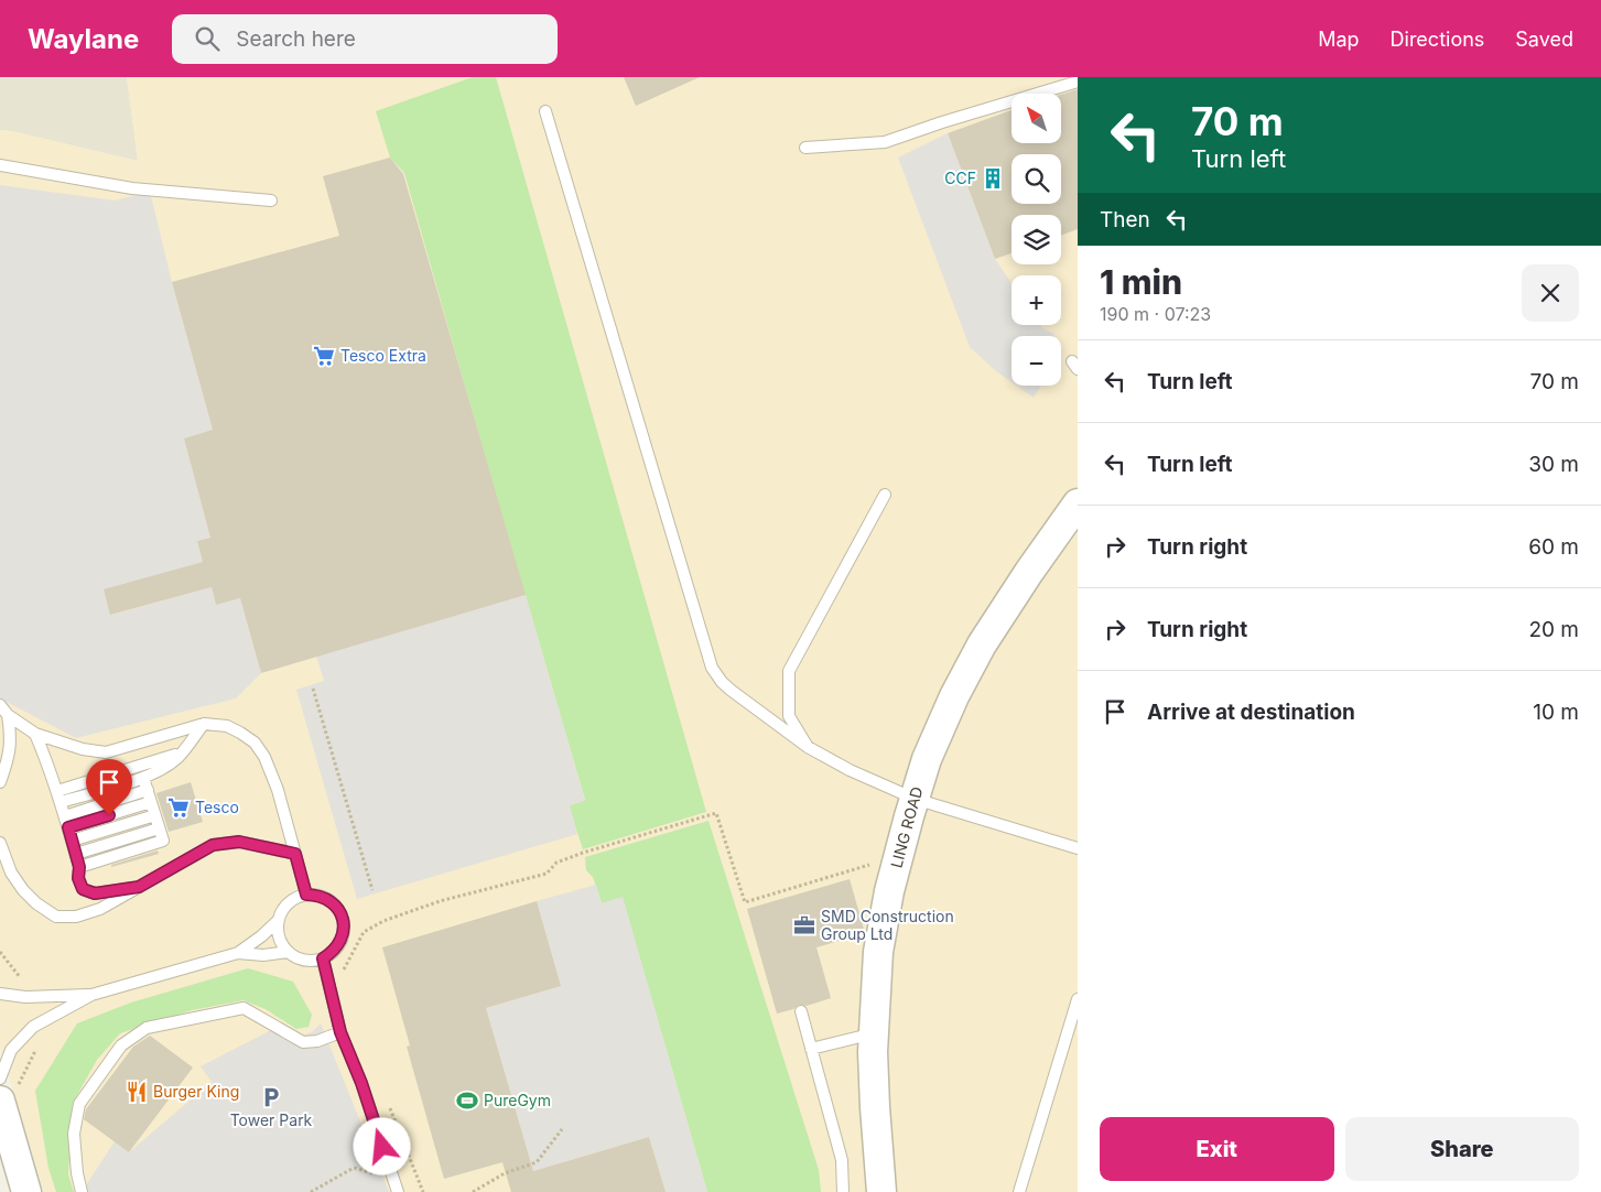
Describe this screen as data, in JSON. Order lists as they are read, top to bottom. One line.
{"streets":{"street":["LING ROAD"]},"places":{"building":["CCF"],"supermarket":["Tesco Extra","Tesco"],"office":["SMD Construction Group Ltd"],"restaurant":["Burger King"],"parking":["Tower Park"],"sports":["PureGym"]},"north":"top left","page":{"header":"Waylane","search":"Search here","nav":["Map","Directions","Saved"],"turn":["70 m","Turn left"],"map_buttons":["+","−"],"then":"Then","heading":["1 min","190 m · 07:23"],"list":[{"name":"Turn left","value":"70 m"},{"name":"Turn left","value":"30 m"},{"name":"Turn right","value":"60 m"},{"name":"Turn right","value":"20 m"},{"name":"Arrive at destination","value":"10 m"}],"buttons":["Exit","Share"]}}
